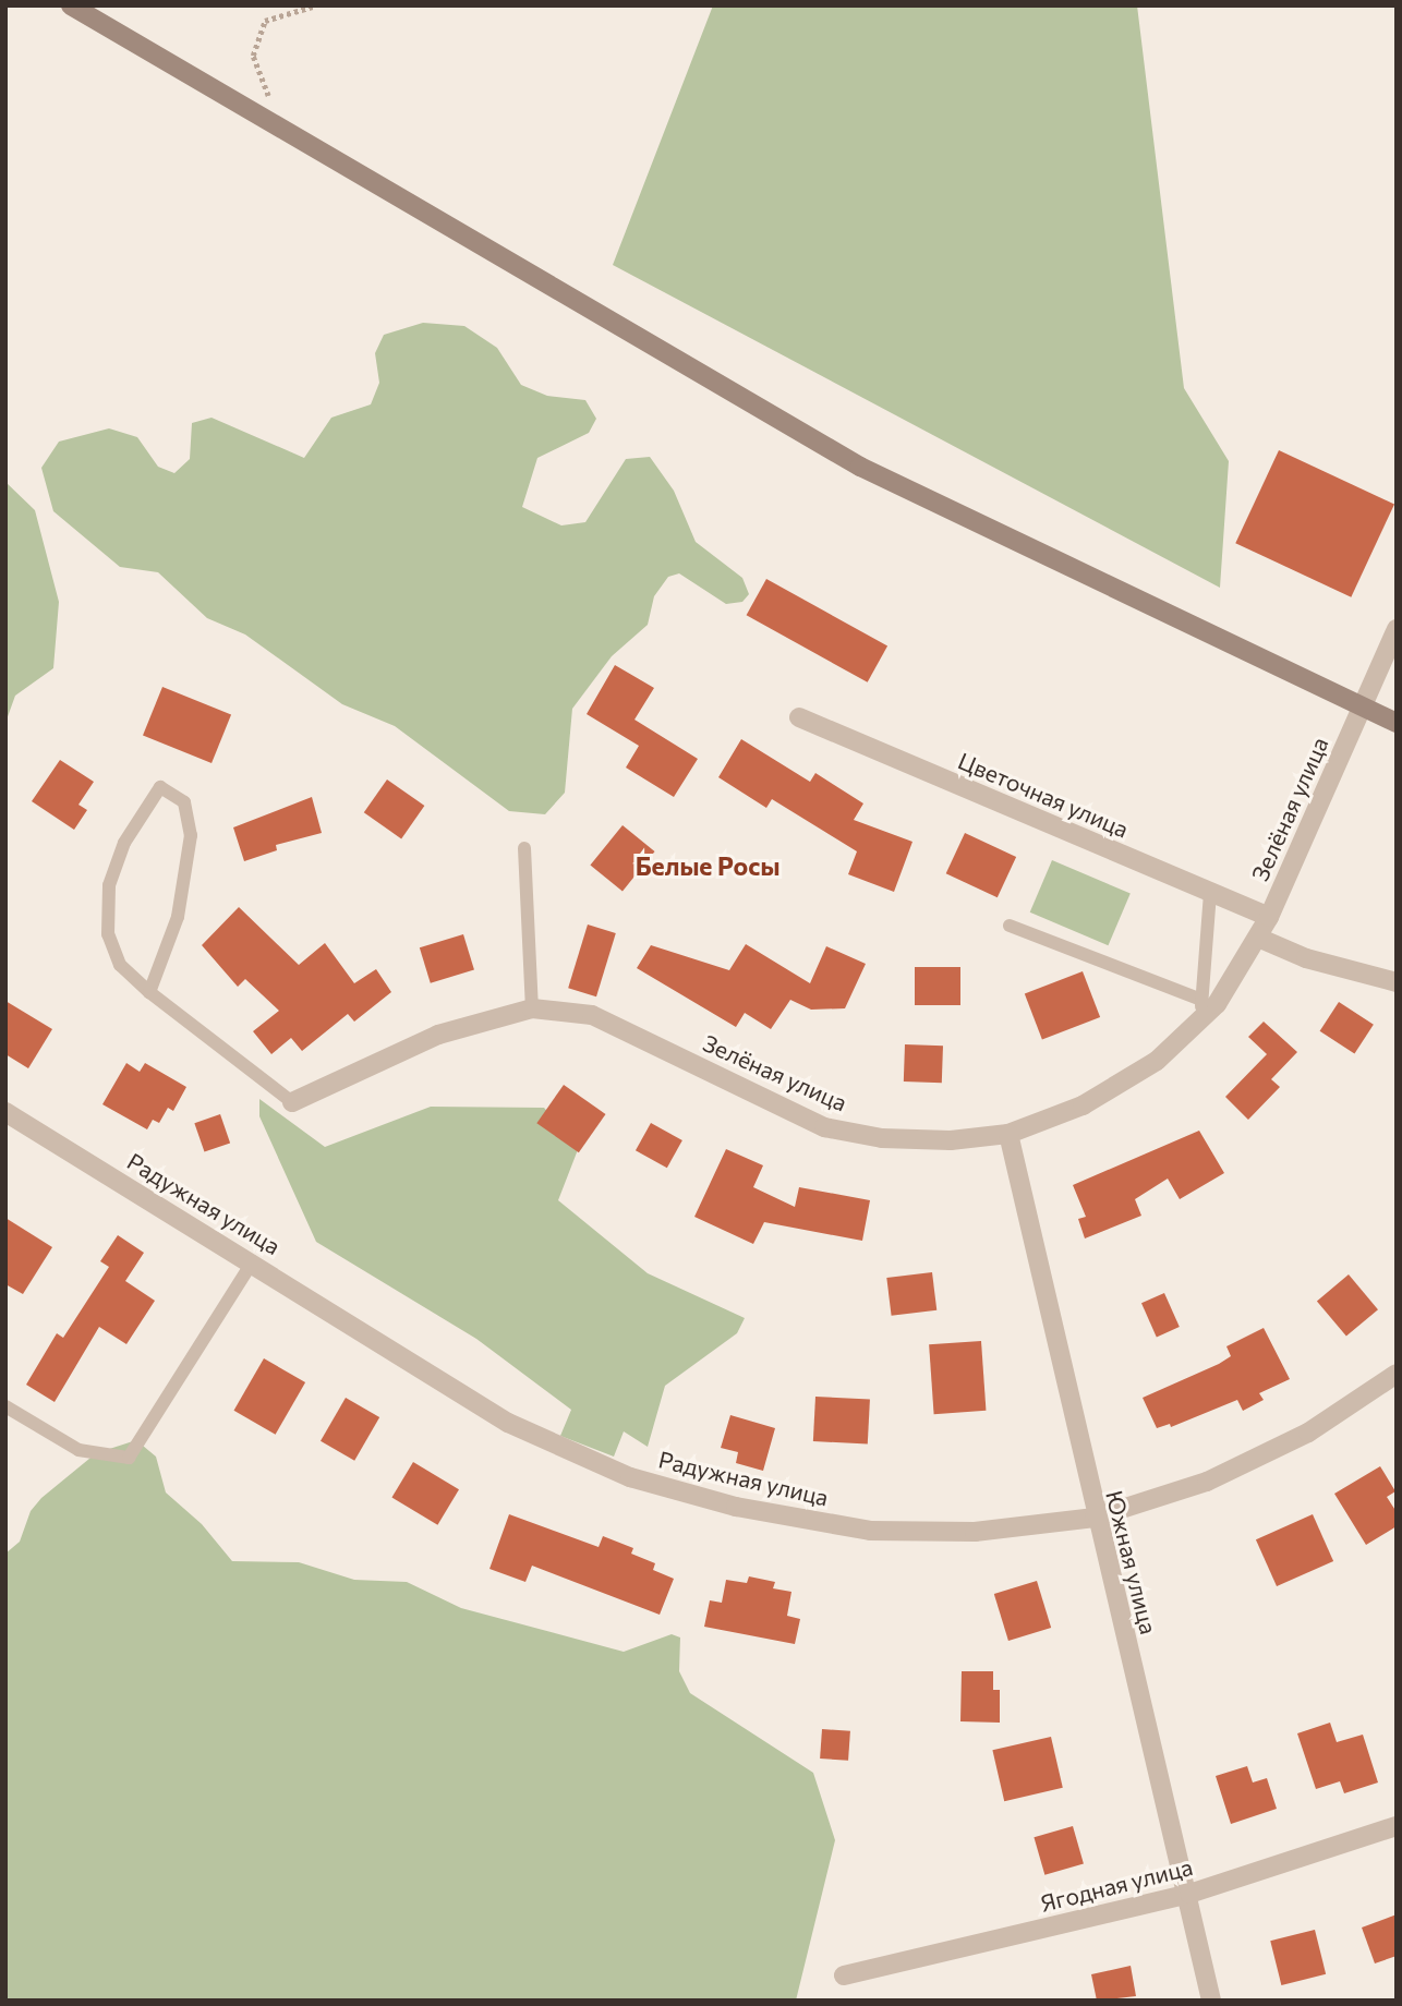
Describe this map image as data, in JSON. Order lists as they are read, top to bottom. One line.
{"streets":{"street":["Цветочная улица","Зелёная улица","Радужная улица","Южная улица","Ягодная улица"]},"crossings":[["Цветочная улица","Зелёная улица"],["Зелёная улица","Южная улица"],["Радужная улица","Южная улица"],["Южная улица","Ягодная улица"]],"districts":["Белые Росы"]}
